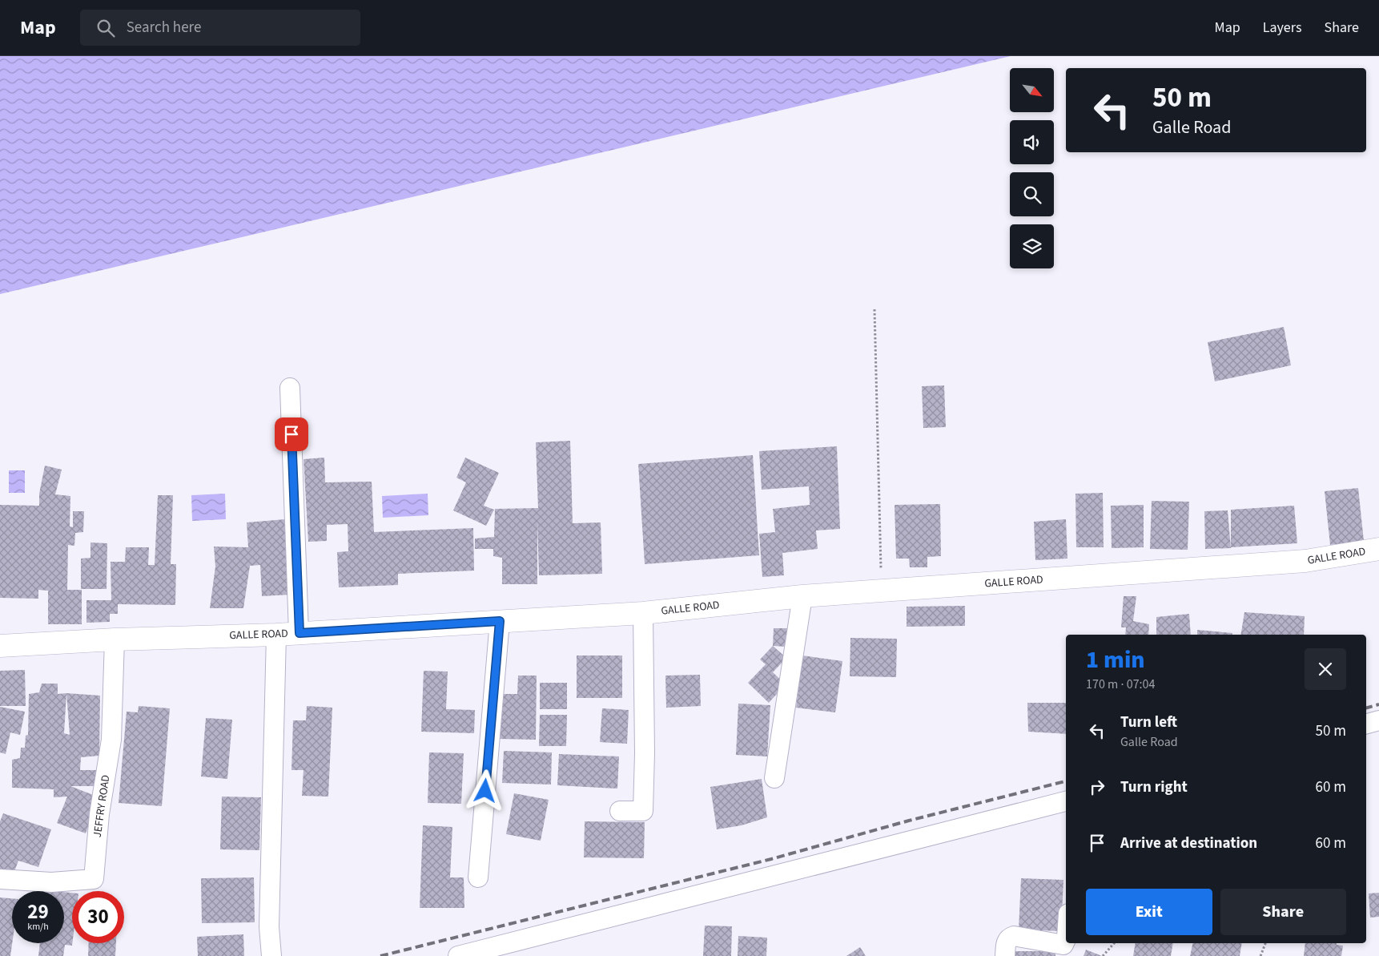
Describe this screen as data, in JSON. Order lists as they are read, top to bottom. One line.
{"streets":{"highway":["GALLE ROAD"],"street":["JEFFRY ROAD"]},"crossings":[["GALLE ROAD","JEFFRY ROAD"]],"north":"bottom right","page":{"header":"Map","search":"Search here","nav":["Map","Layers","Share"],"turn":["50 m","Galle Road"],"heading":["1 min","170 m · 07:04"],"list":[{"name":"Turn left","note":"Galle Road","value":"50 m"},{"name":"Turn right","value":"60 m"},{"name":"Arrive at destination","value":"60 m"}],"buttons":["Exit","Share"],"speed":"29 km/h","limit":"30"}}
